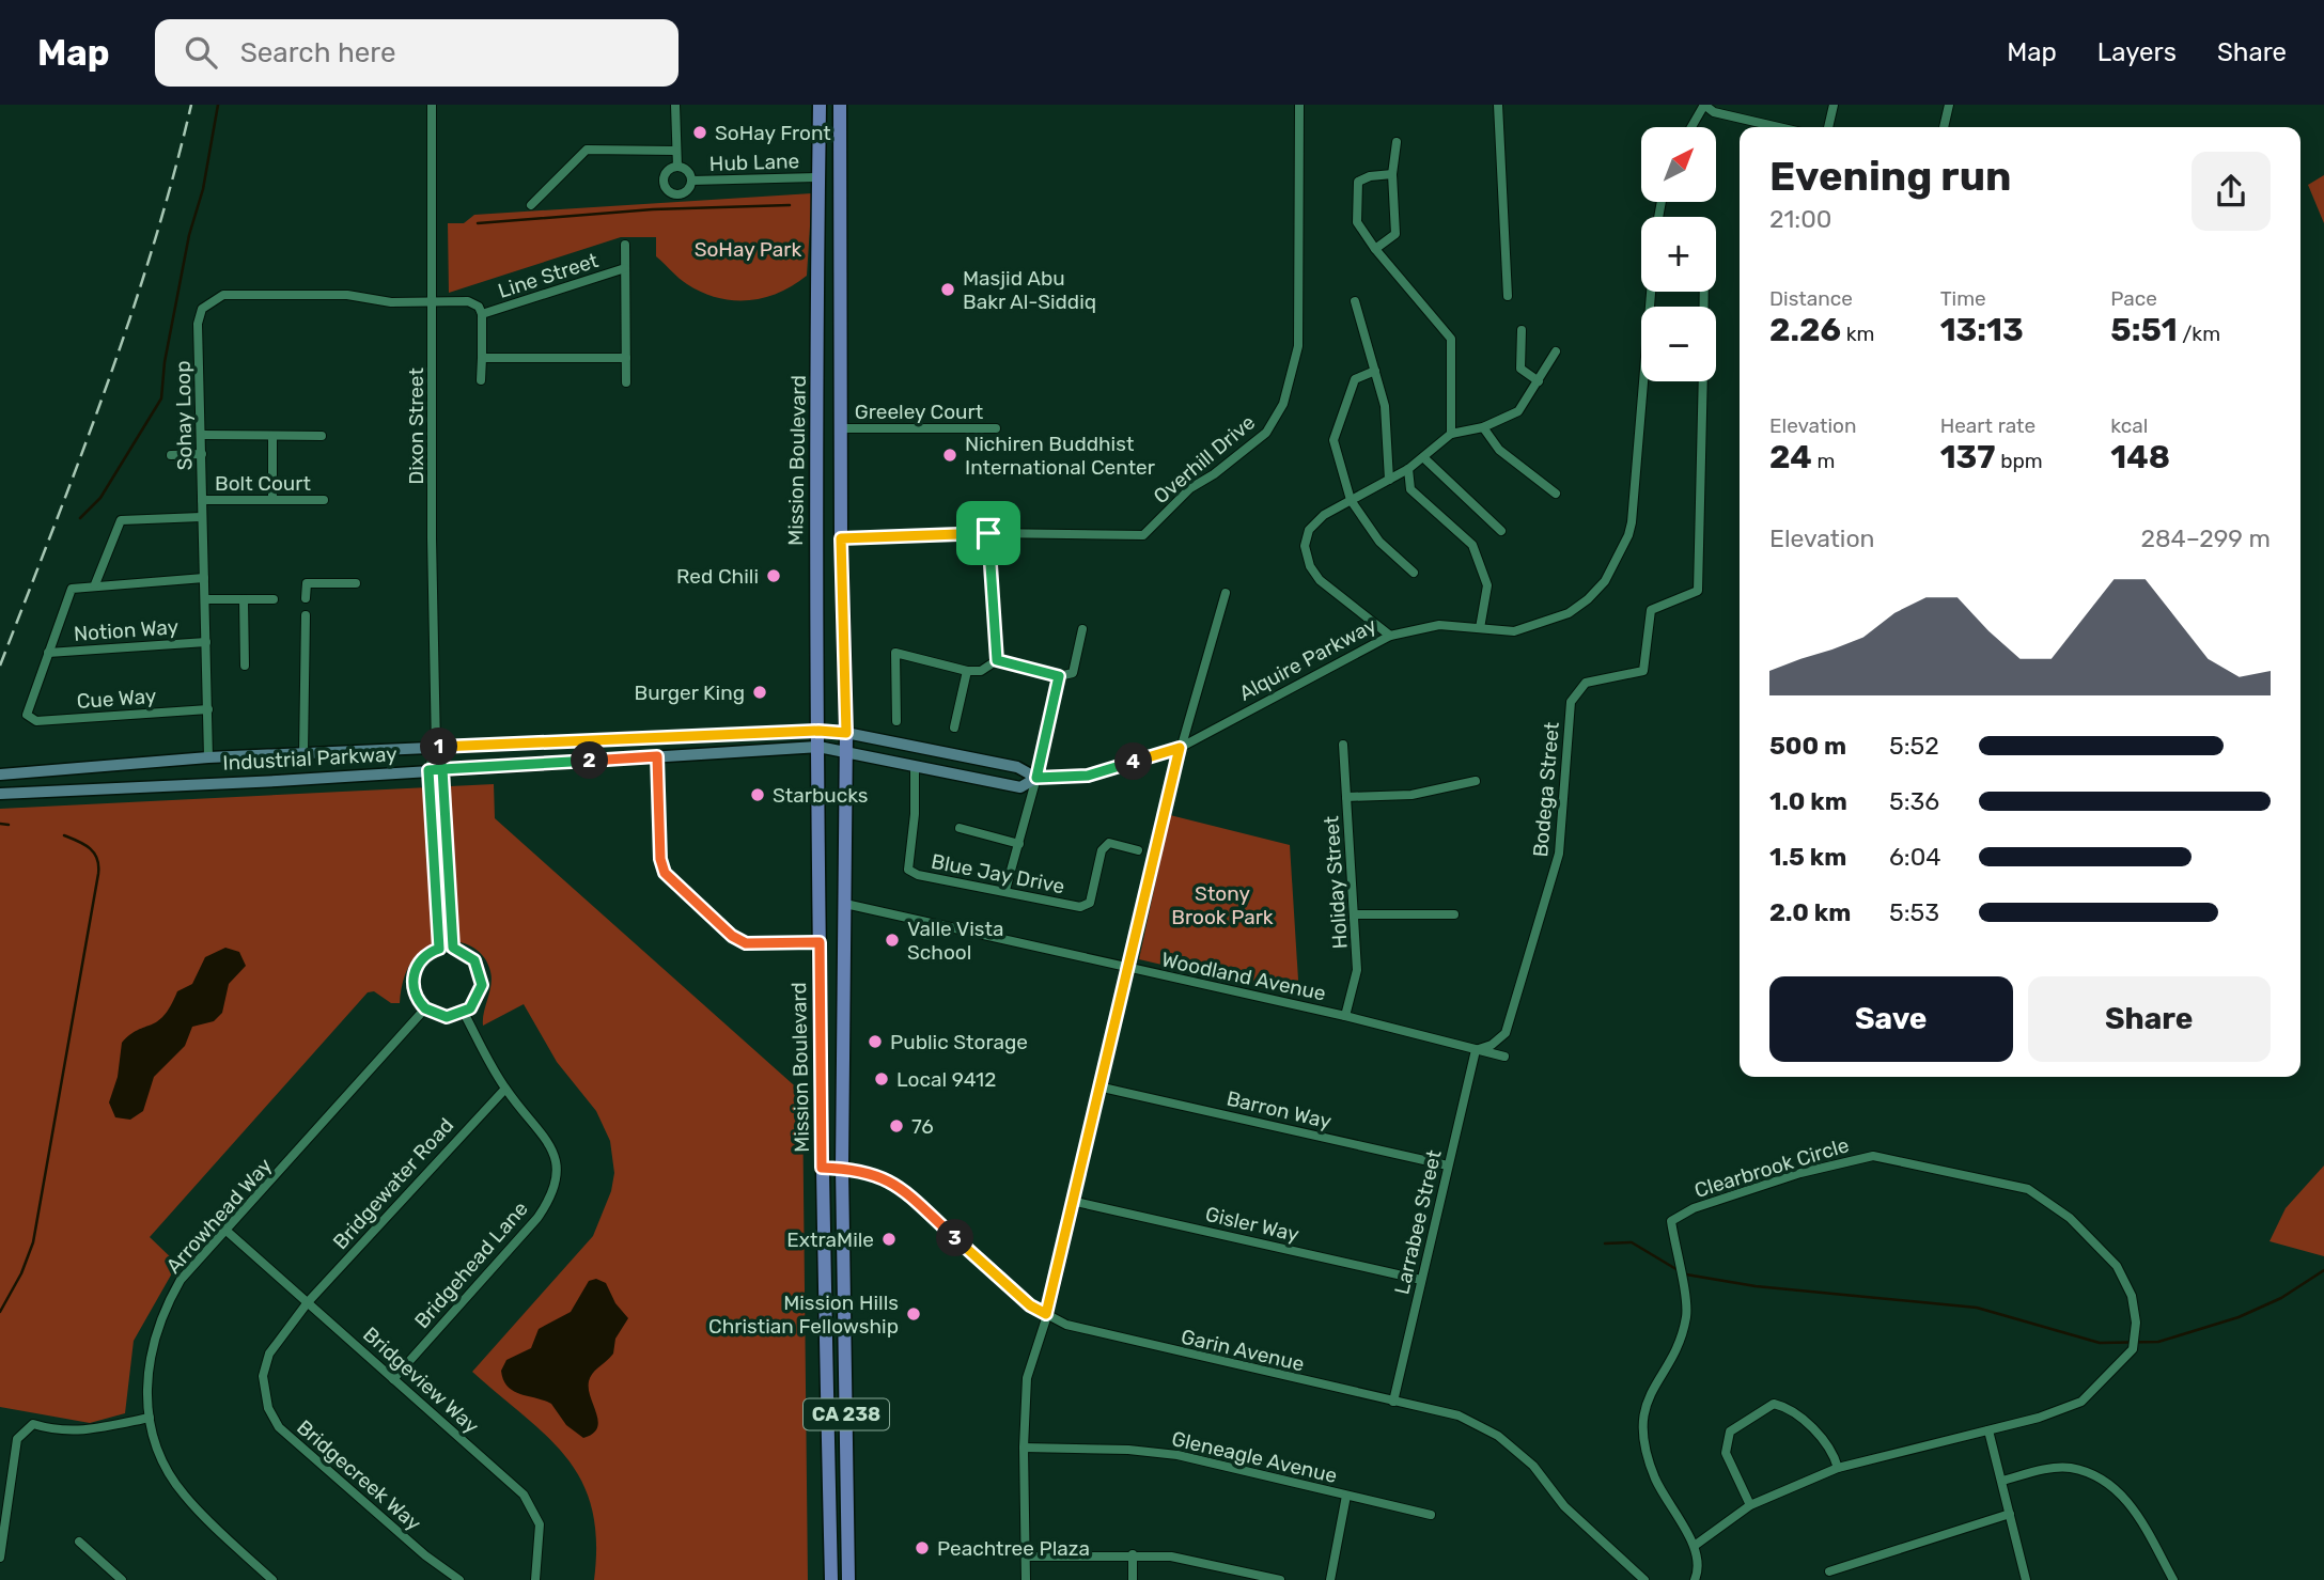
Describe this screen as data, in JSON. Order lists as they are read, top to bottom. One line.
{"streets":{"main road":["Mission Boulevard","Alquire Parkway","Industrial Parkway","CA 238"],"street":["Hub Lane","Line Street","Greeley Court","Sohay Loop","Dixon Street","Overhill Drive","Bolt Court","Notion Way","Cue Way","Bodega Street","Blue Jay Drive","Holiday Street","Woodland Avenue","Barron Way","Clearbrook Circle","Bridgewater Road","Arrowhead Way","Larrabee Street","Gisler Way","Bridgehead Lane","Garin Avenue","Bridgeview Way","Gleneagle Avenue","Bridgecreek Way"]},"crossings":[["Hub Lane","Mission Boulevard"],["Greeley Court","Mission Boulevard"],["Sohay Loop","Dixon Street"],["Sohay Loop","Bolt Court"],["Sohay Loop","Notion Way"],["Sohay Loop","Cue Way"],["Sohay Loop","Industrial Parkway"],["Dixon Street","Industrial Parkway"],["Overhill Drive","Mission Boulevard"],["Mission Boulevard","Alquire Parkway"],["Mission Boulevard","Industrial Parkway"],["Mission Boulevard","Woodland Avenue"],["Mission Boulevard","Garin Avenue"],["Notion Way","Cue Way"],["Alquire Parkway","Industrial Parkway"],["Alquire Parkway","Blue Jay Drive"],["Bodega Street","Woodland Avenue"],["Bodega Street","Larrabee Street"],["Holiday Street","Woodland Avenue"],["Woodland Avenue","Larrabee Street"],["Barron Way","Larrabee Street"],["Bridgewater Road","Bridgehead Lane"],["Bridgewater Road","Bridgeview Way"],["Bridgewater Road","Bridgecreek Way"],["Arrowhead Way","Bridgehead Lane"],["Arrowhead Way","Bridgeview Way"],["Larrabee Street","Gisler Way"],["Larrabee Street","Garin Avenue"],["Bridgehead Lane","Bridgeview Way"],["Bridgeview Way","Bridgecreek Way"]],"parks":["SoHay Park","Stony Brook Park"],"places":["SoHay Front","Masjid Abu Bakr Al-Siddiq","Nichiren Buddhist International Center","Red Chili","Burger King","Starbucks","Valle Vista School","Public Storage","Local 9412","76","ExtraMile","Mission Hills Christian Fellowship","Peachtree Plaza"],"north":"top right","page":{"header":"Map","search":"Search here","nav":["Map","Layers","Share"],"map_buttons":["+","−"],"heading":["Evening run","21:00"],"stats":[["Distance","2.26 km"],["Time","13:13"],["Pace","5:51 /km"],["Elevation","24 m"],["Heart rate","137 bpm"],["kcal","148"]],"chart":["Elevation","284–299 m"],"list":[{"name":"500 m","note":"5:52"},{"name":"1.0 km","note":"5:36"},{"name":"1.5 km","note":"6:04"},{"name":"2.0 km","note":"5:53"}],"pins":["1","2","4","3"],"buttons":["Save","Share"]}}
